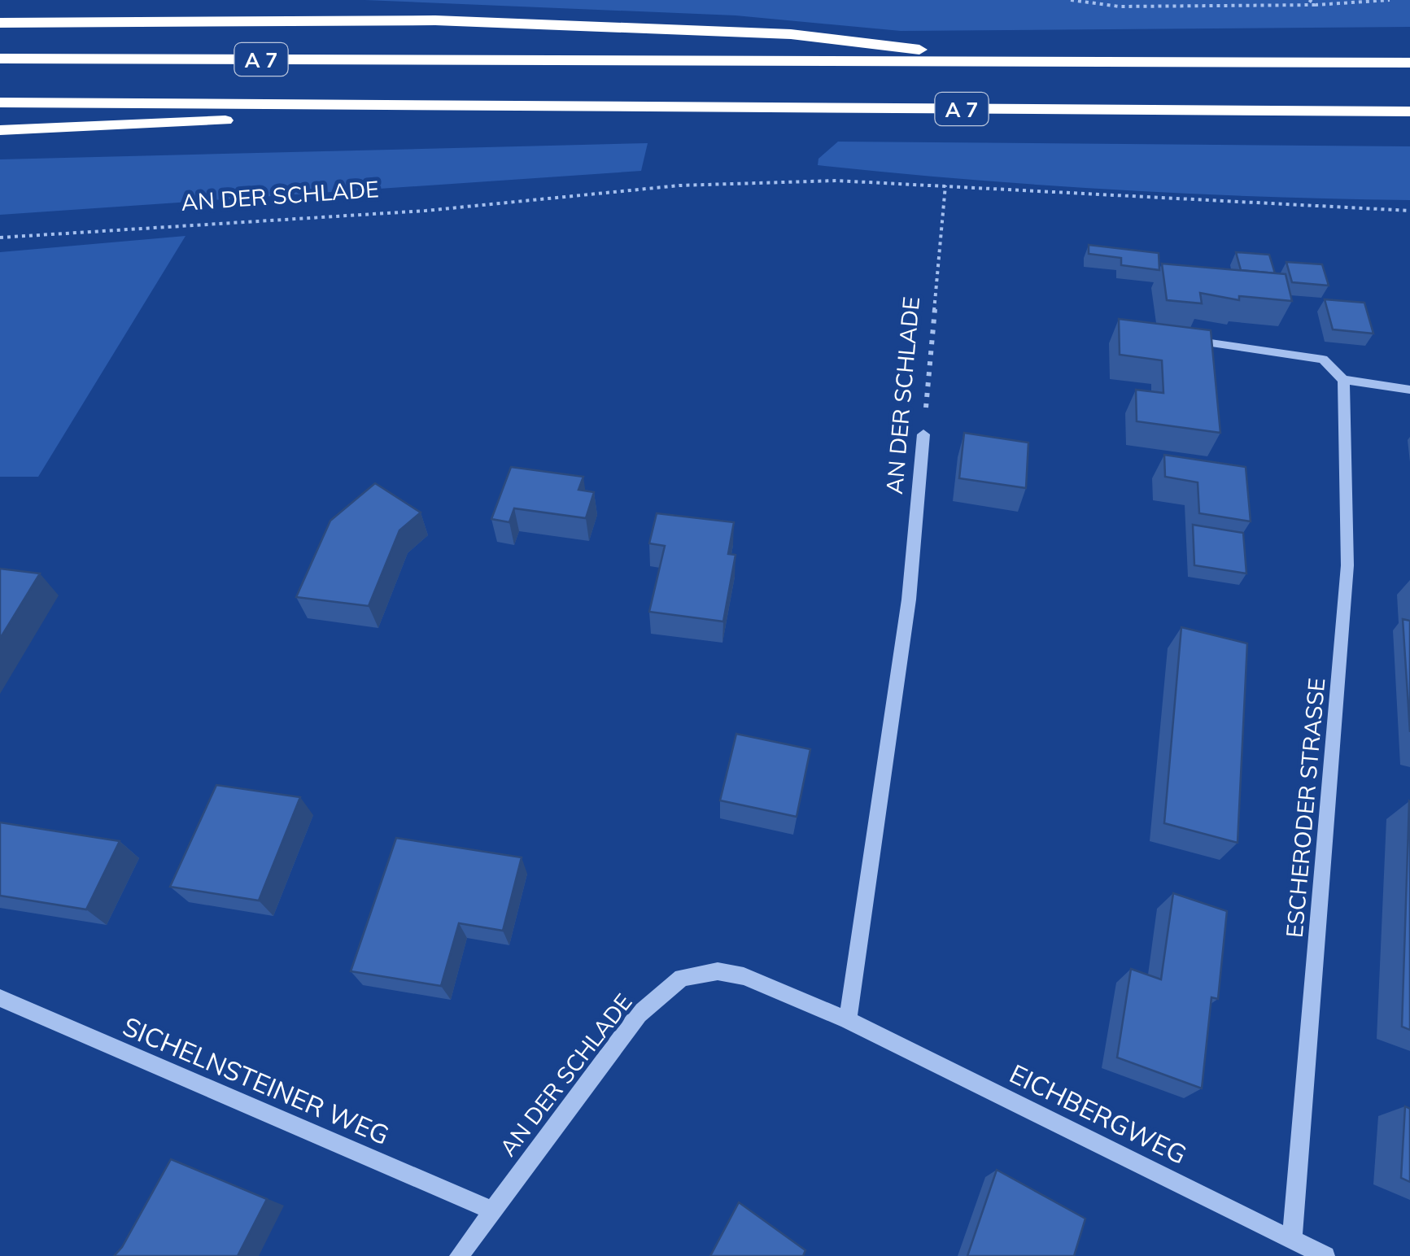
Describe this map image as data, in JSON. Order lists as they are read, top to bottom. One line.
{"streets":{"highway":["A 7"],"street":["AN DER SCHLADE","ESCHERODER STRASSE","SICHELNSTEINER WEG","EICHBERGWEG"]},"crossings":[["AN DER SCHLADE","SICHELNSTEINER WEG"],["AN DER SCHLADE","EICHBERGWEG"],["ESCHERODER STRASSE","EICHBERGWEG"]]}
